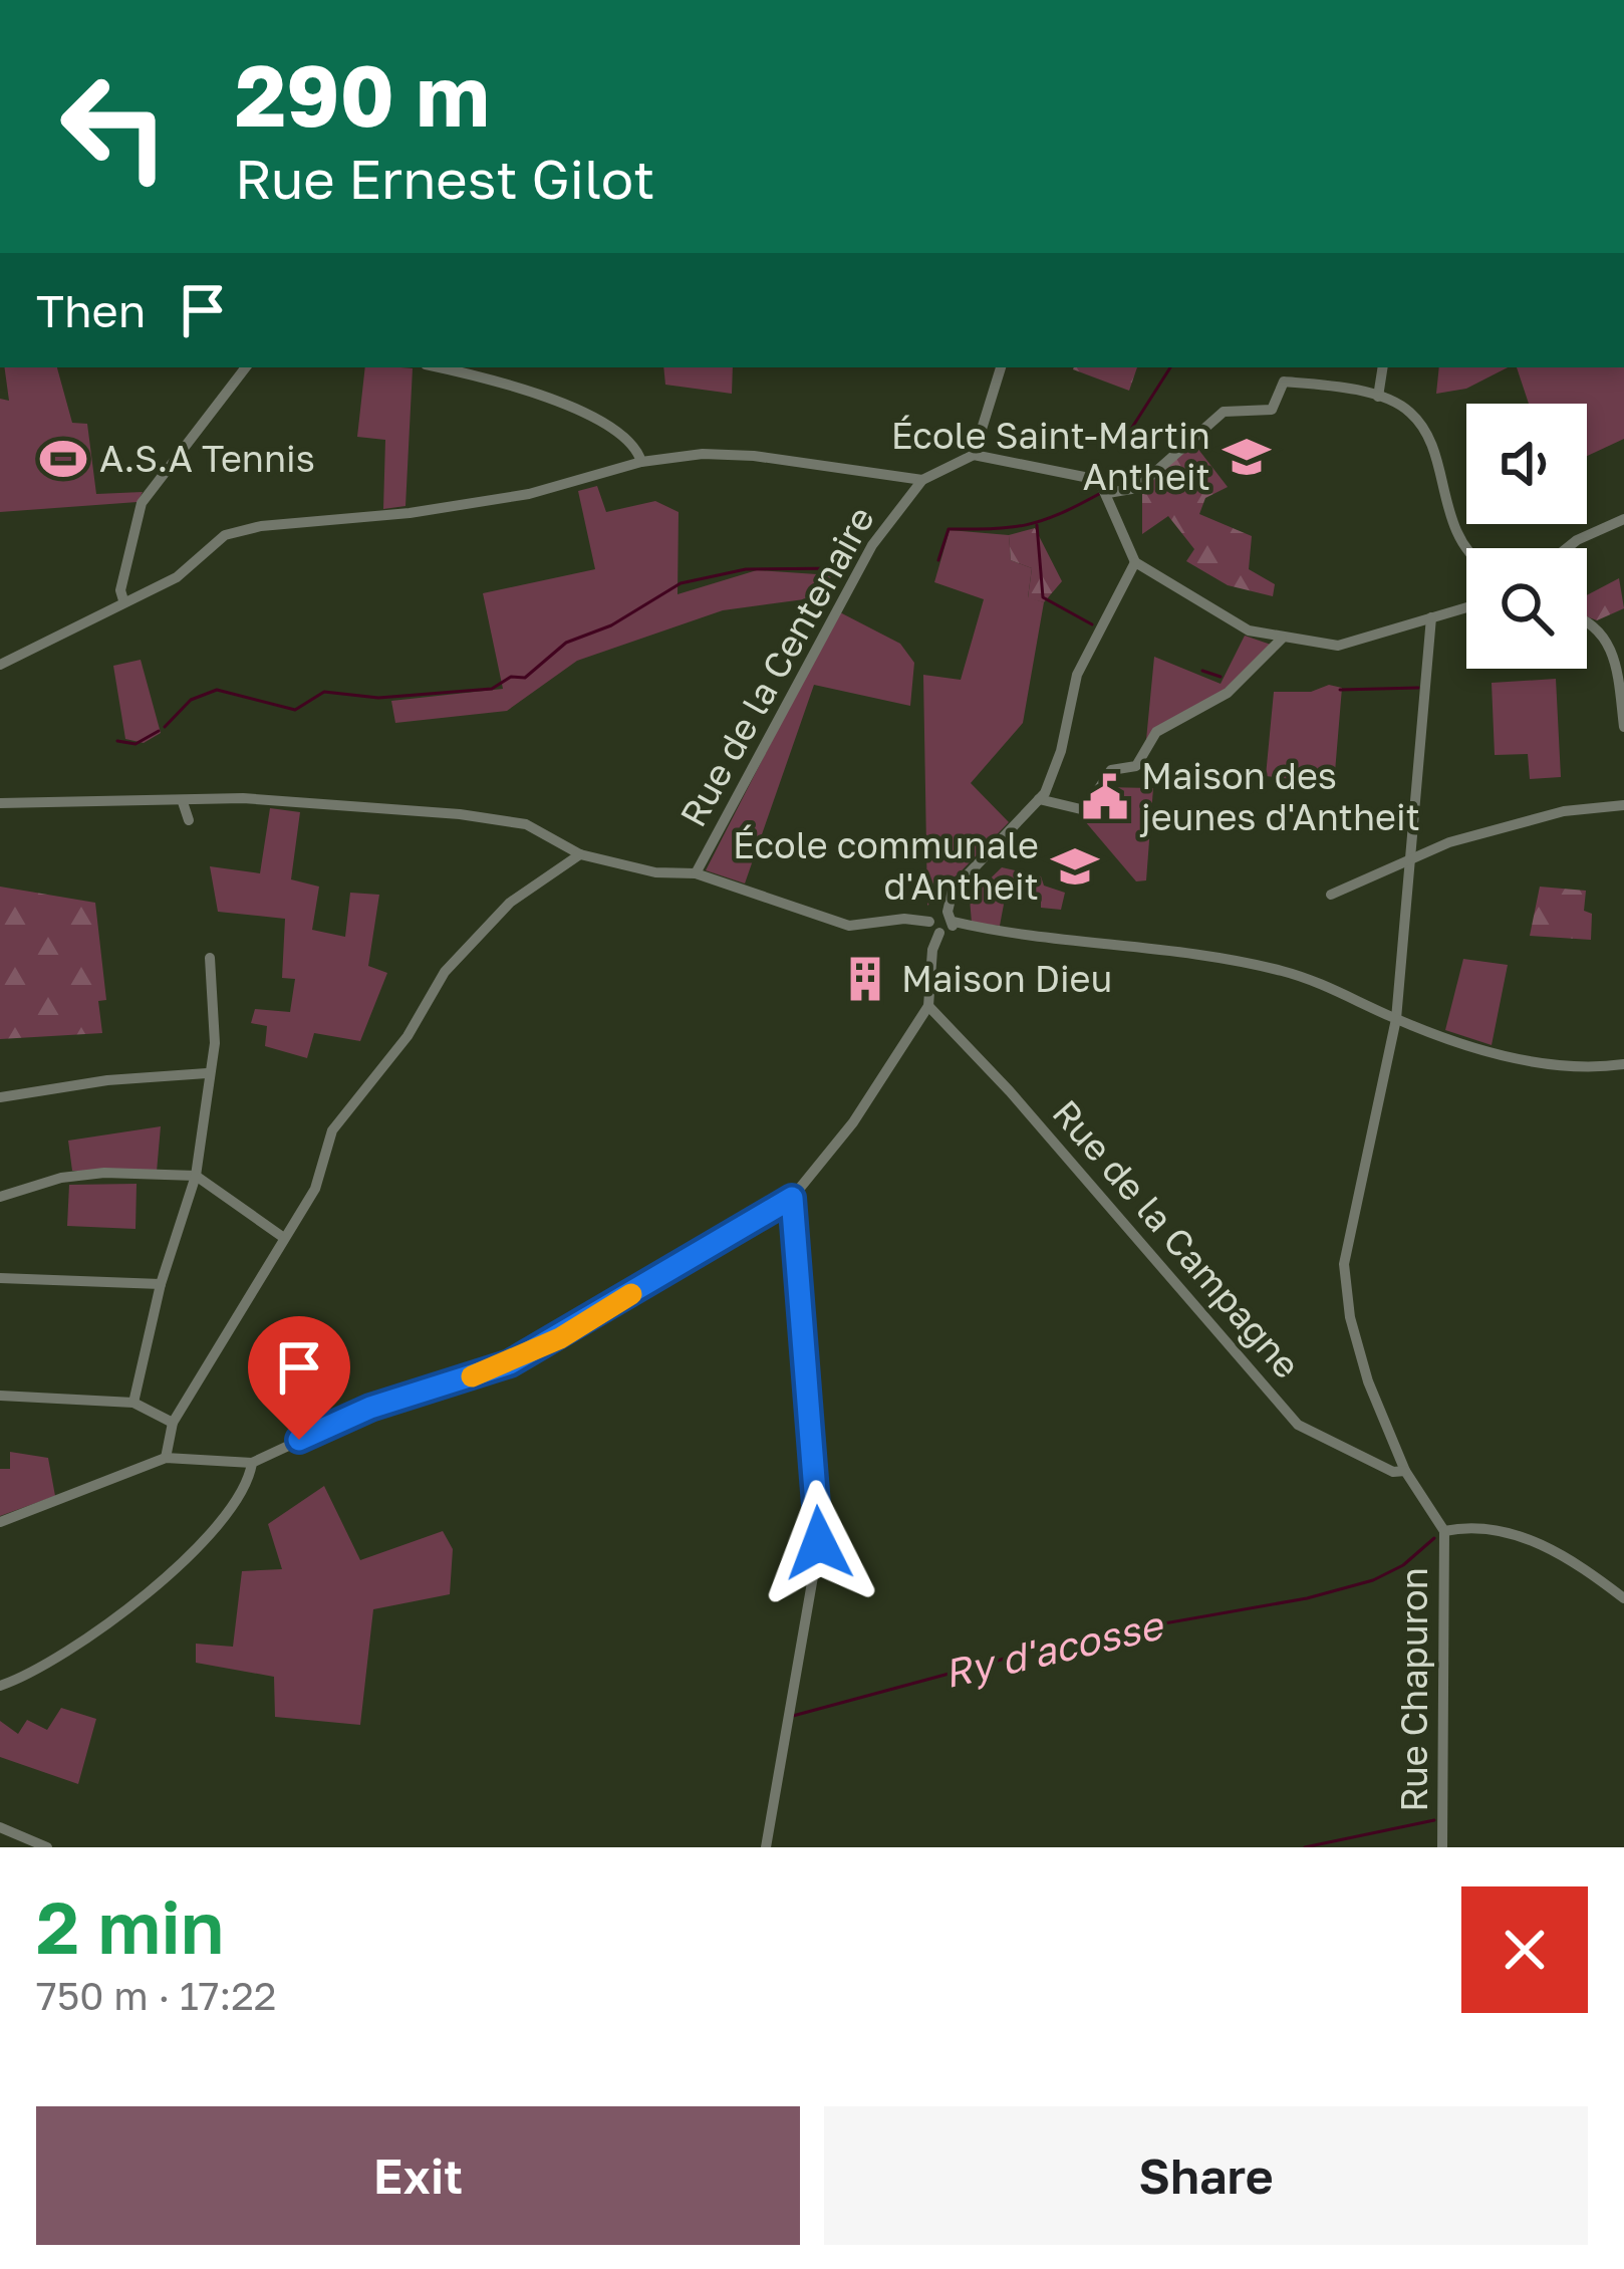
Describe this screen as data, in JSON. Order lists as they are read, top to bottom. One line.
{"streets":{"street":["Rue de la Centenaire","Rue de la Campagne","Rue Chapuron"]},"water":["Ry d'acosse"],"places":{"school or university":["École Saint-Martin Antheit","École communale d'Antheit"],"sports":["A.S.A Tennis"],"public building":["Maison des jeunes d'Antheit"],"building":["Maison Dieu"]},"page":{"turn":["290 m","Rue Ernest Gilot"],"then":"Then","heading":["2 min","750 m · 17:22"],"buttons":["Exit","Share"]}}
